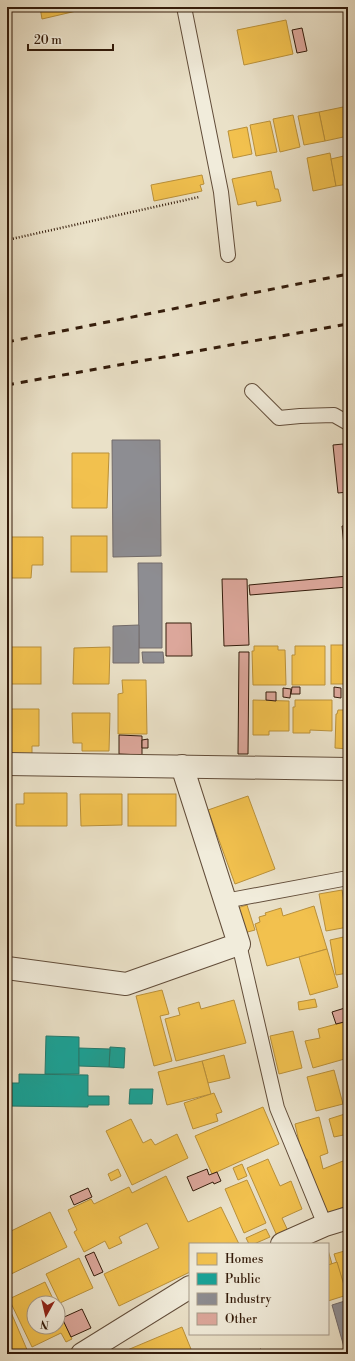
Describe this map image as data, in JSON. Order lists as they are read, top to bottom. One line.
{"legend":["Homes","Public","Industry","Other"],"scale_bar":"20 m","north":"bottom"}
